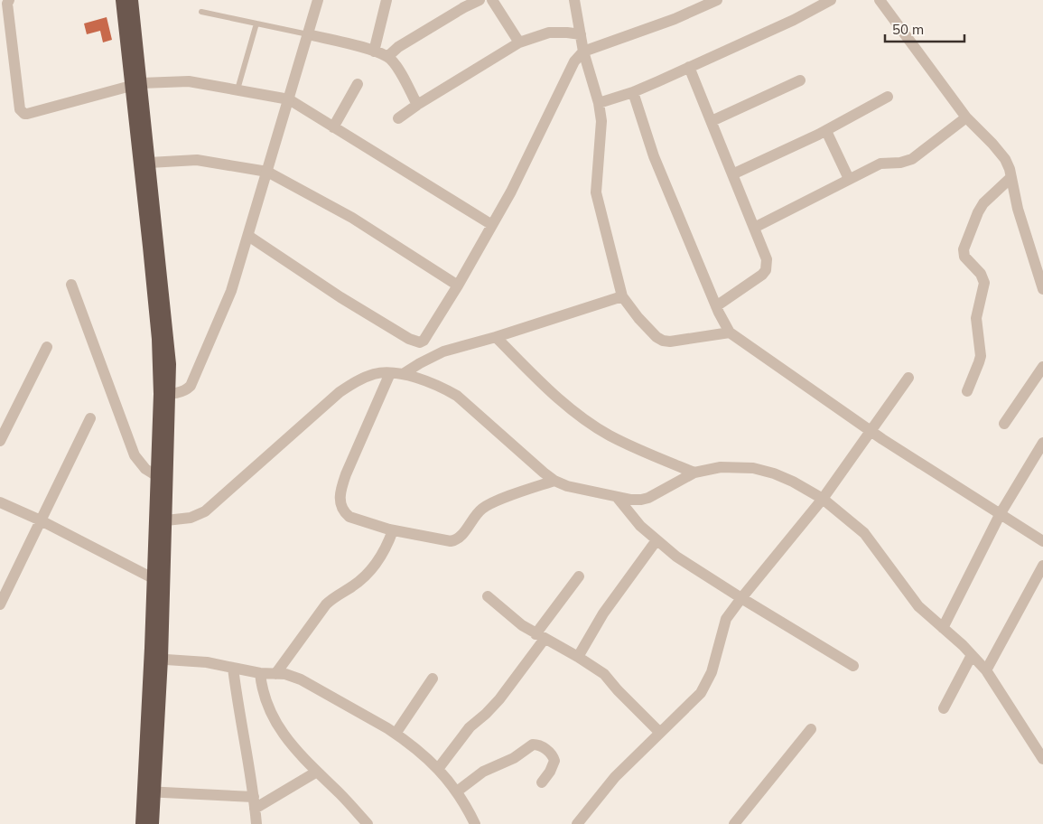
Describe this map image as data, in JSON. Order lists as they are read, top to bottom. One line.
{"scale_bar":"50 m"}
